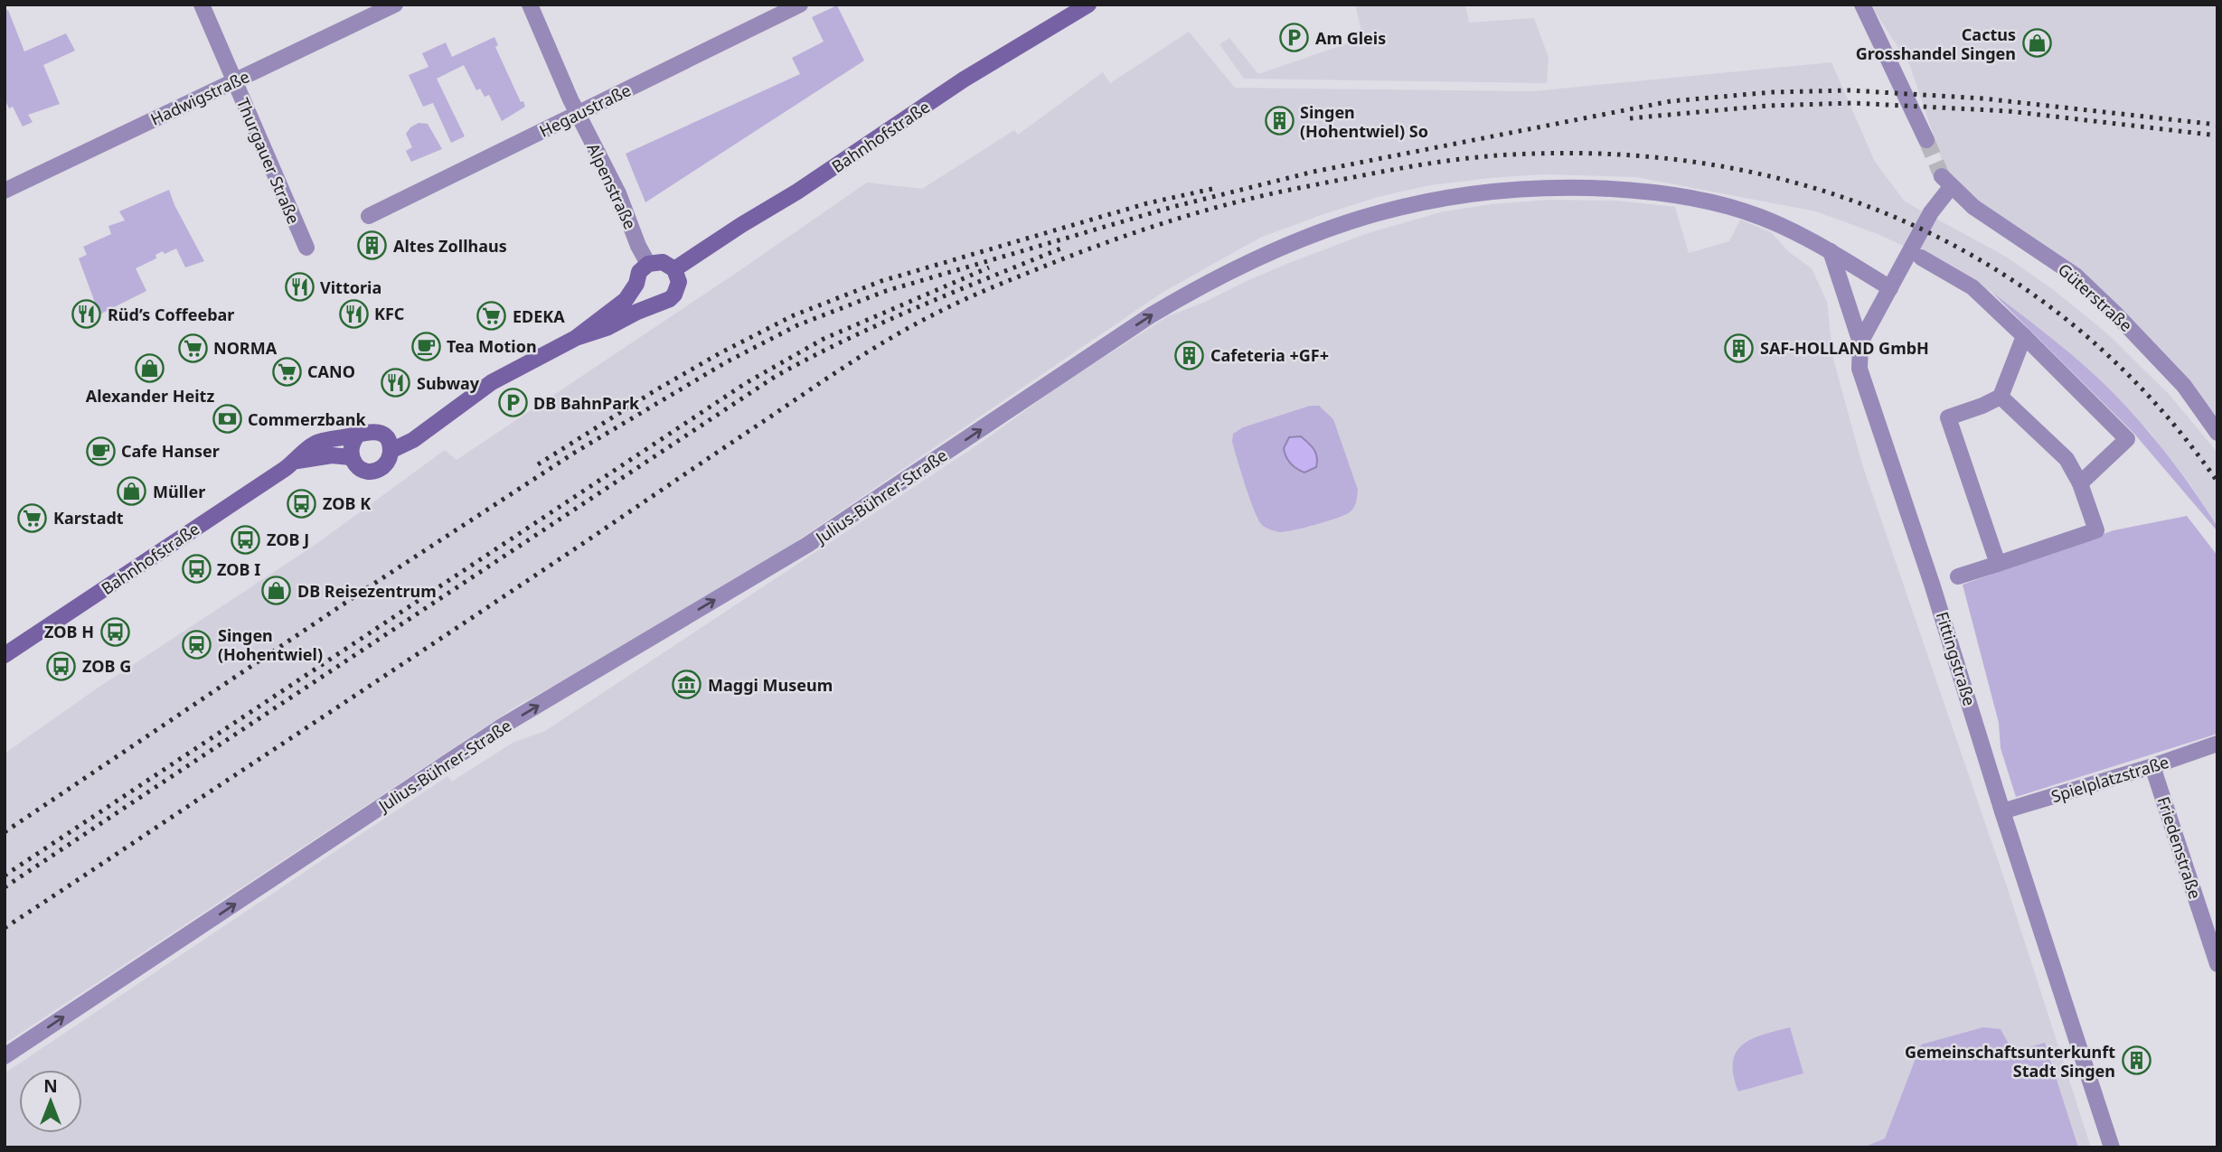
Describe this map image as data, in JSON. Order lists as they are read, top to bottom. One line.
{"streets":{"street":["Hadwigstraße","Hegaustraße","Bahnhofstraße","Thurgauer Straße","Alpenstraße","Güterstraße","Julius-Bührer-Straße","Fittingstraße","Spielplatzstraße","Friedenstraße"]},"crossings":[["Hadwigstraße","Thurgauer Straße"],["Hegaustraße","Alpenstraße"],["Bahnhofstraße","Alpenstraße"],["Güterstraße","Julius-Bührer-Straße"],["Fittingstraße","Spielplatzstraße"],["Spielplatzstraße","Friedenstraße"]],"one_way":["Julius-Bührer-Straße"],"places":{"parking":["Am Gleis","DB BahnPark"],"shop":["Cactus Grosshandel Singen","Alexander Heitz","Müller","DB Reisezentrum"],"building":["Singen (Hohentwiel) So","Altes Zollhaus","SAF-HOLLAND GmbH","Cafeteria +GF+","Gemeinschaftsunterkunft Stadt Singen"],"restaurant":["Vittoria","KFC","Rüd’s Coffeebar","Subway"],"supermarket":["EDEKA","NORMA","CANO","Karstadt"],"cafe":["Tea Motion","Cafe Hanser"],"bank":["Commerzbank"],"bus stop":["ZOB K","ZOB J","ZOB I","ZOB H","ZOB G"],"station":["Singen (Hohentwiel)"],"museum":["Maggi Museum"]},"north":"top"}
